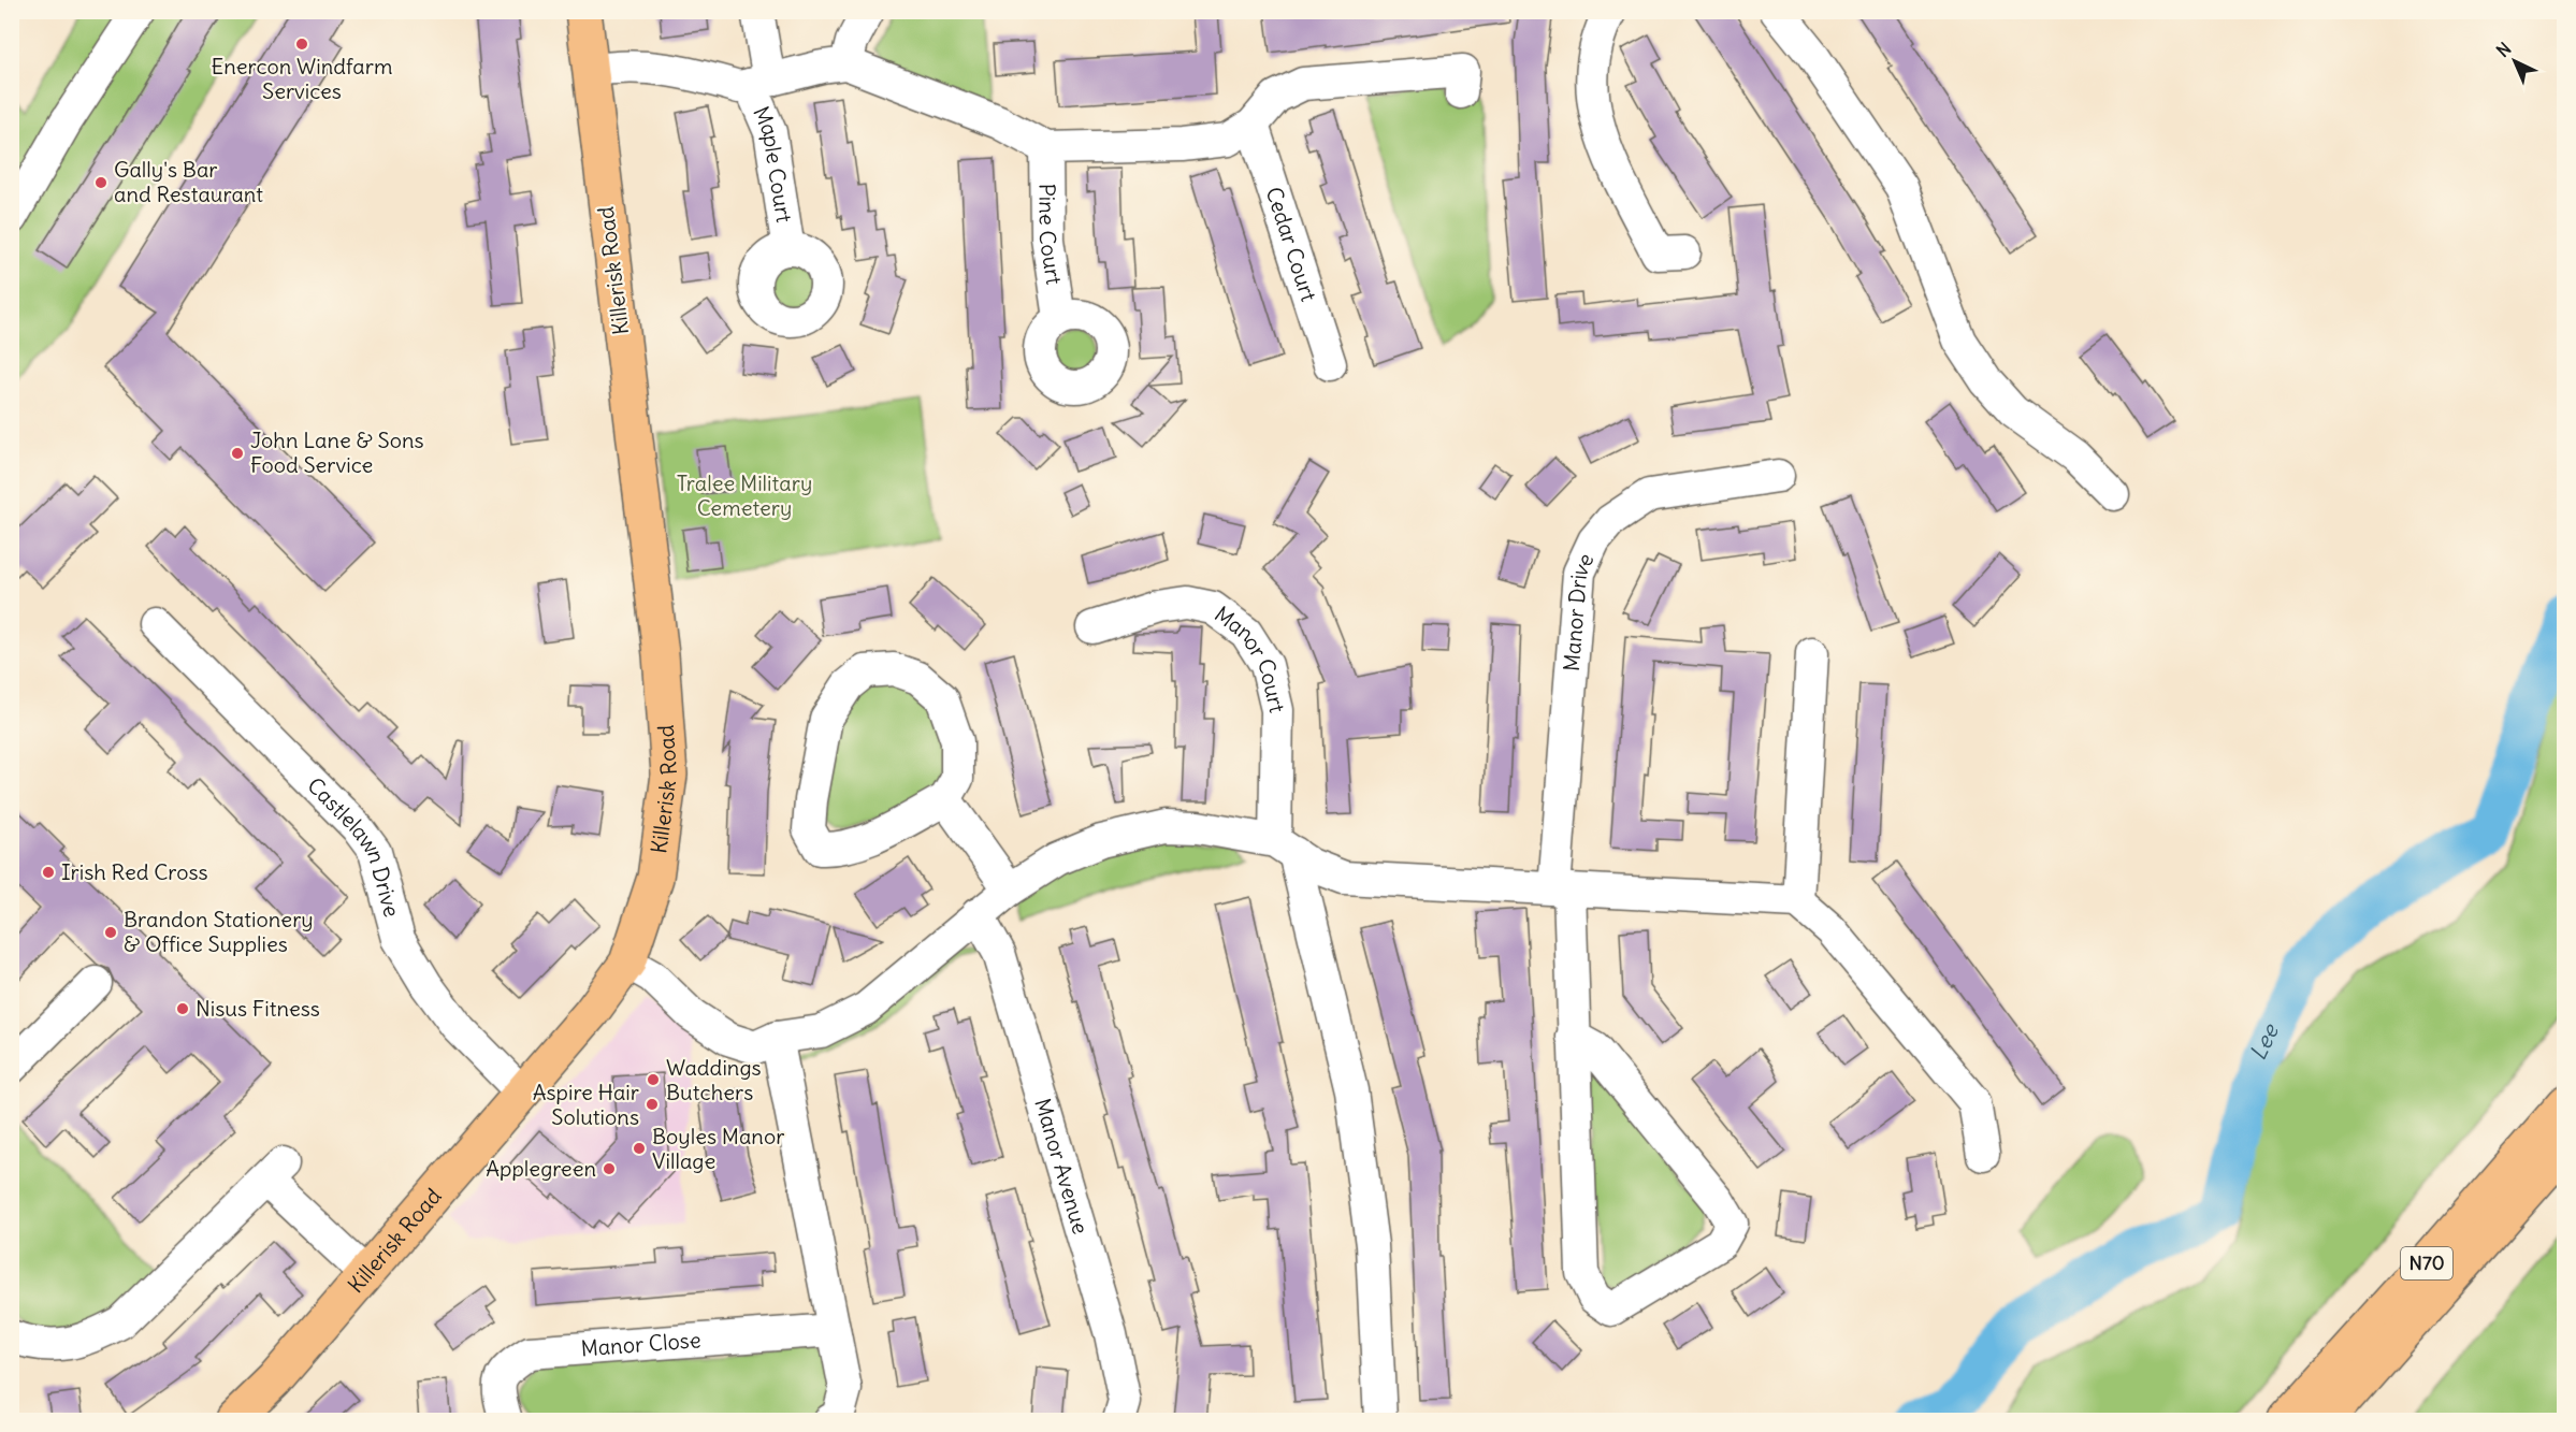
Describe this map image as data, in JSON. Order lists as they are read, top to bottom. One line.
{"streets":{"main road":["Killerisk Road","N70"],"street":["Maple Court","Pine Court","Cedar Court","Manor Drive","Manor Court","Castlelawn Drive","Manor Avenue","Manor Close"]},"crossings":[["Killerisk Road","Castlelawn Drive"]],"water":["Lee"],"parks":["Tralee Military Cemetery"],"places":["Enercon Windfarm Services","Gally's Bar and Restaurant","John Lane & Sons Food Service","Irish Red Cross","Brandon Stationery & Office Supplies","Nisus Fitness","Waddings Butchers","Aspire Hair Solutions","Boyles Manor Village","Applegreen"],"north":"top left"}
